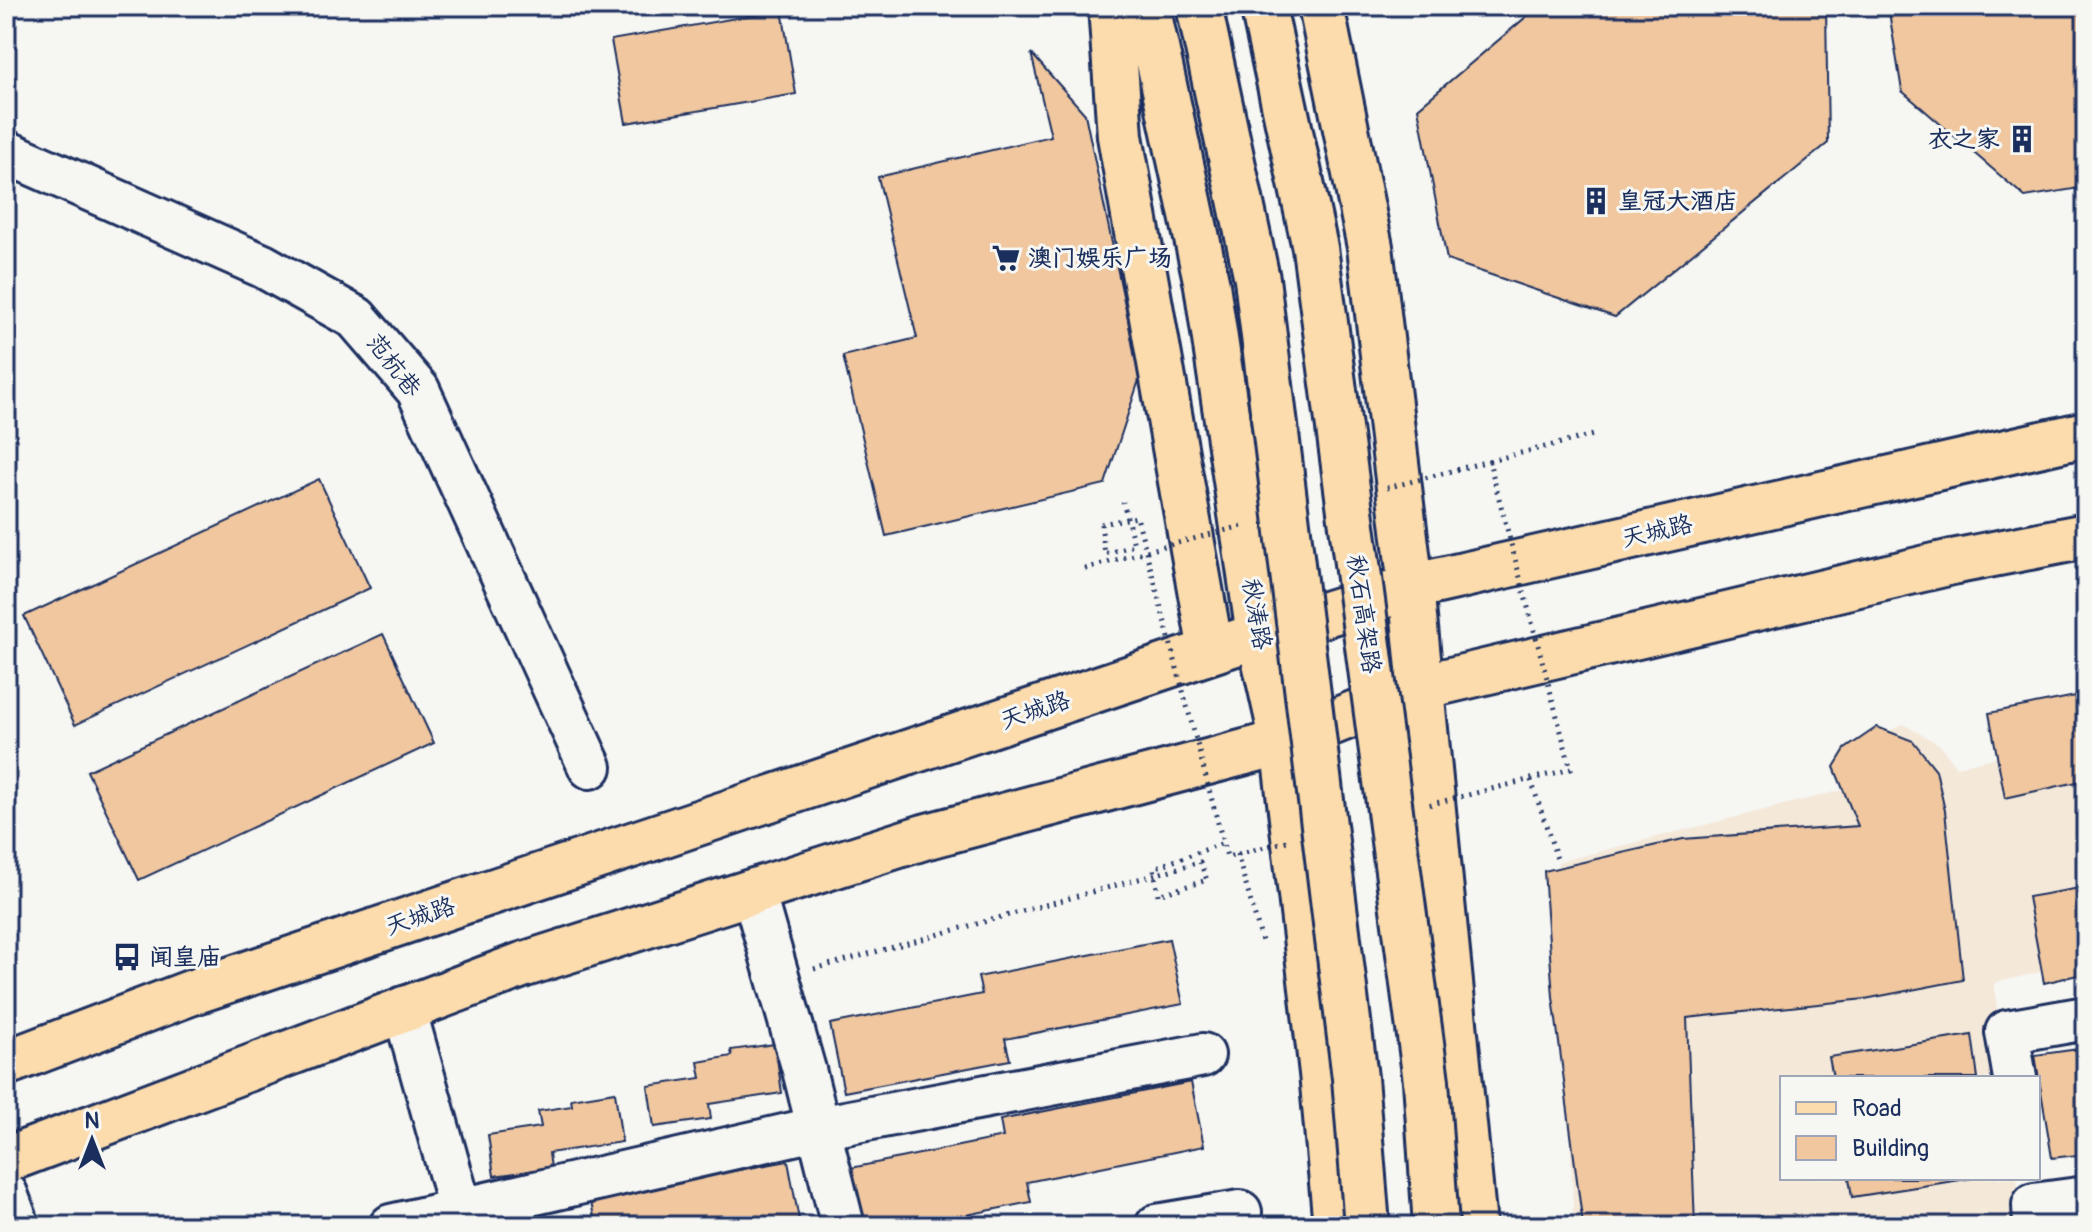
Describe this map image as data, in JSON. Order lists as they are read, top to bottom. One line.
{"streets":{"main road":["天城路","秋涛路","秋石高架路"],"street":["范杭巷"]},"crossings":[["天城路","秋涛路"]],"places":{"building":["衣之家","皇冠大酒店"],"supermarket":["澳门娱乐广场"],"bus stop":["闻皇庙"]},"legend":["Road","Building"],"north":"top"}
